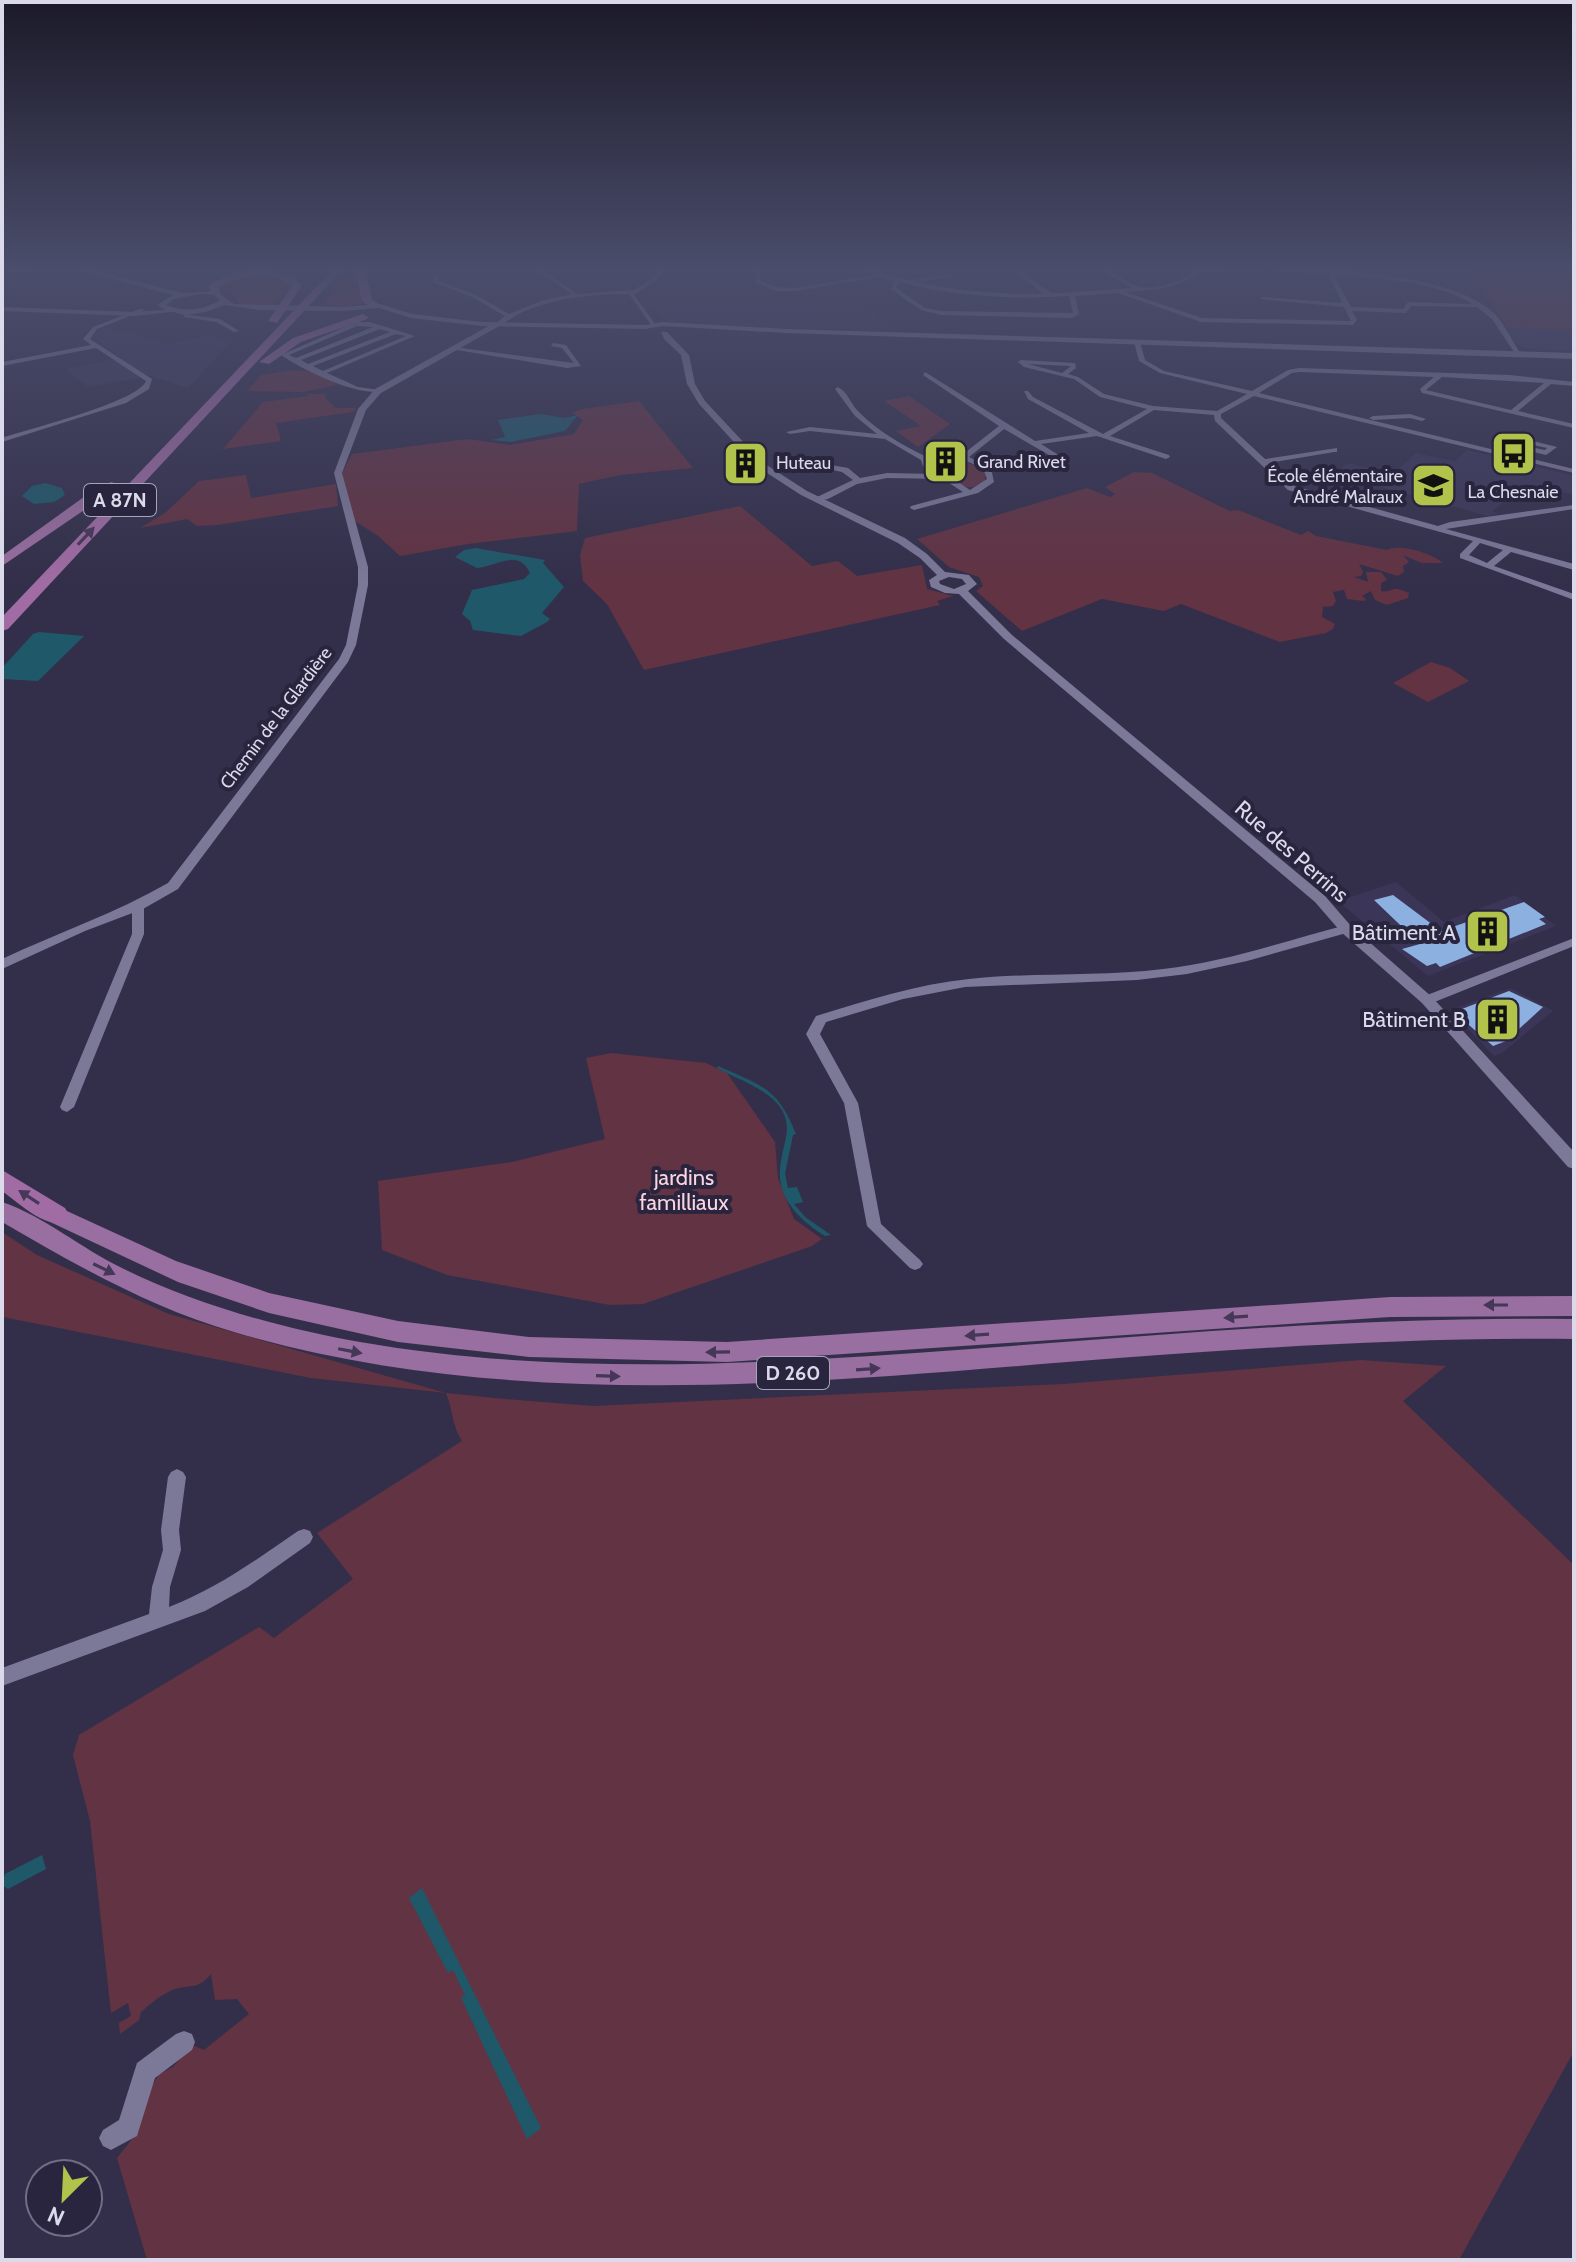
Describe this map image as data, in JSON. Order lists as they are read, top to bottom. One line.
{"streets":{"highway":["A 87N","D 260"],"street":["Chemin de la Glardière","Rue des Perrins"]},"parks":["jardins familliaux"],"places":{"bus stop":["La Chesnaie"],"building":["Grand Rivet","Huteau","Bâtiment A","Bâtiment B"],"school or university":["École élémentaire André Malraux"]},"north":"bottom left"}
